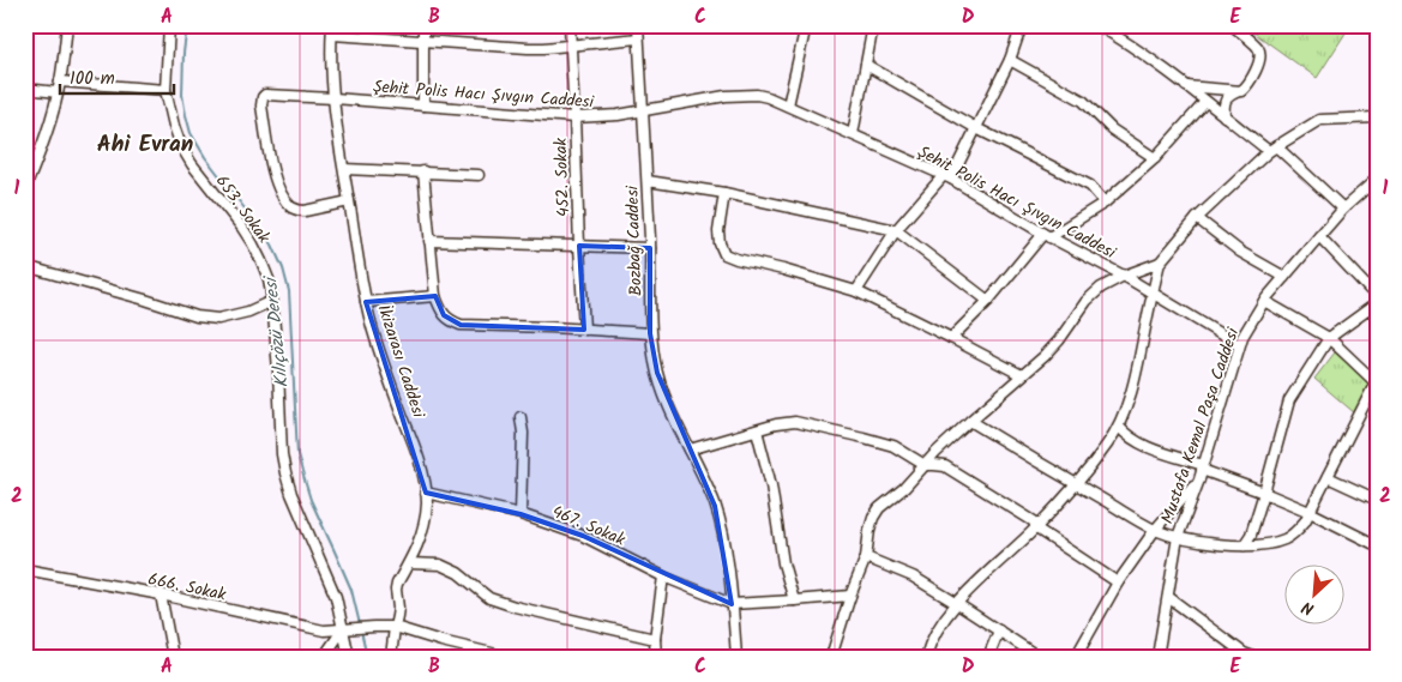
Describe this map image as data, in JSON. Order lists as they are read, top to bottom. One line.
{"streets":{"street":["Şehit Polis Hacı Şıvgın Caddesi","452. Sokak","653. Sokak","Bozbağ Caddesi","İkizarası Caddesi","Mustafa Kemal Paşa Caddesi","467. Sokak","666. Sokak"]},"crossings":[["Şehit Polis Hacı Şıvgın Caddesi","452. Sokak"],["Şehit Polis Hacı Şıvgın Caddesi","Bozbağ Caddesi"],["Şehit Polis Hacı Şıvgın Caddesi","İkizarası Caddesi"],["Şehit Polis Hacı Şıvgın Caddesi","Mustafa Kemal Paşa Caddesi"],["653. Sokak","666. Sokak"],["Bozbağ Caddesi","467. Sokak"],["İkizarası Caddesi","467. Sokak"],["İkizarası Caddesi","666. Sokak"]],"districts":["Ahi Evran"],"water":["Kılıçözü Deresi"],"scale_bar":"100 m","north":"bottom left","grid":{"columns":["A","B","C","D","E"],"rows":["1","2"]}}
